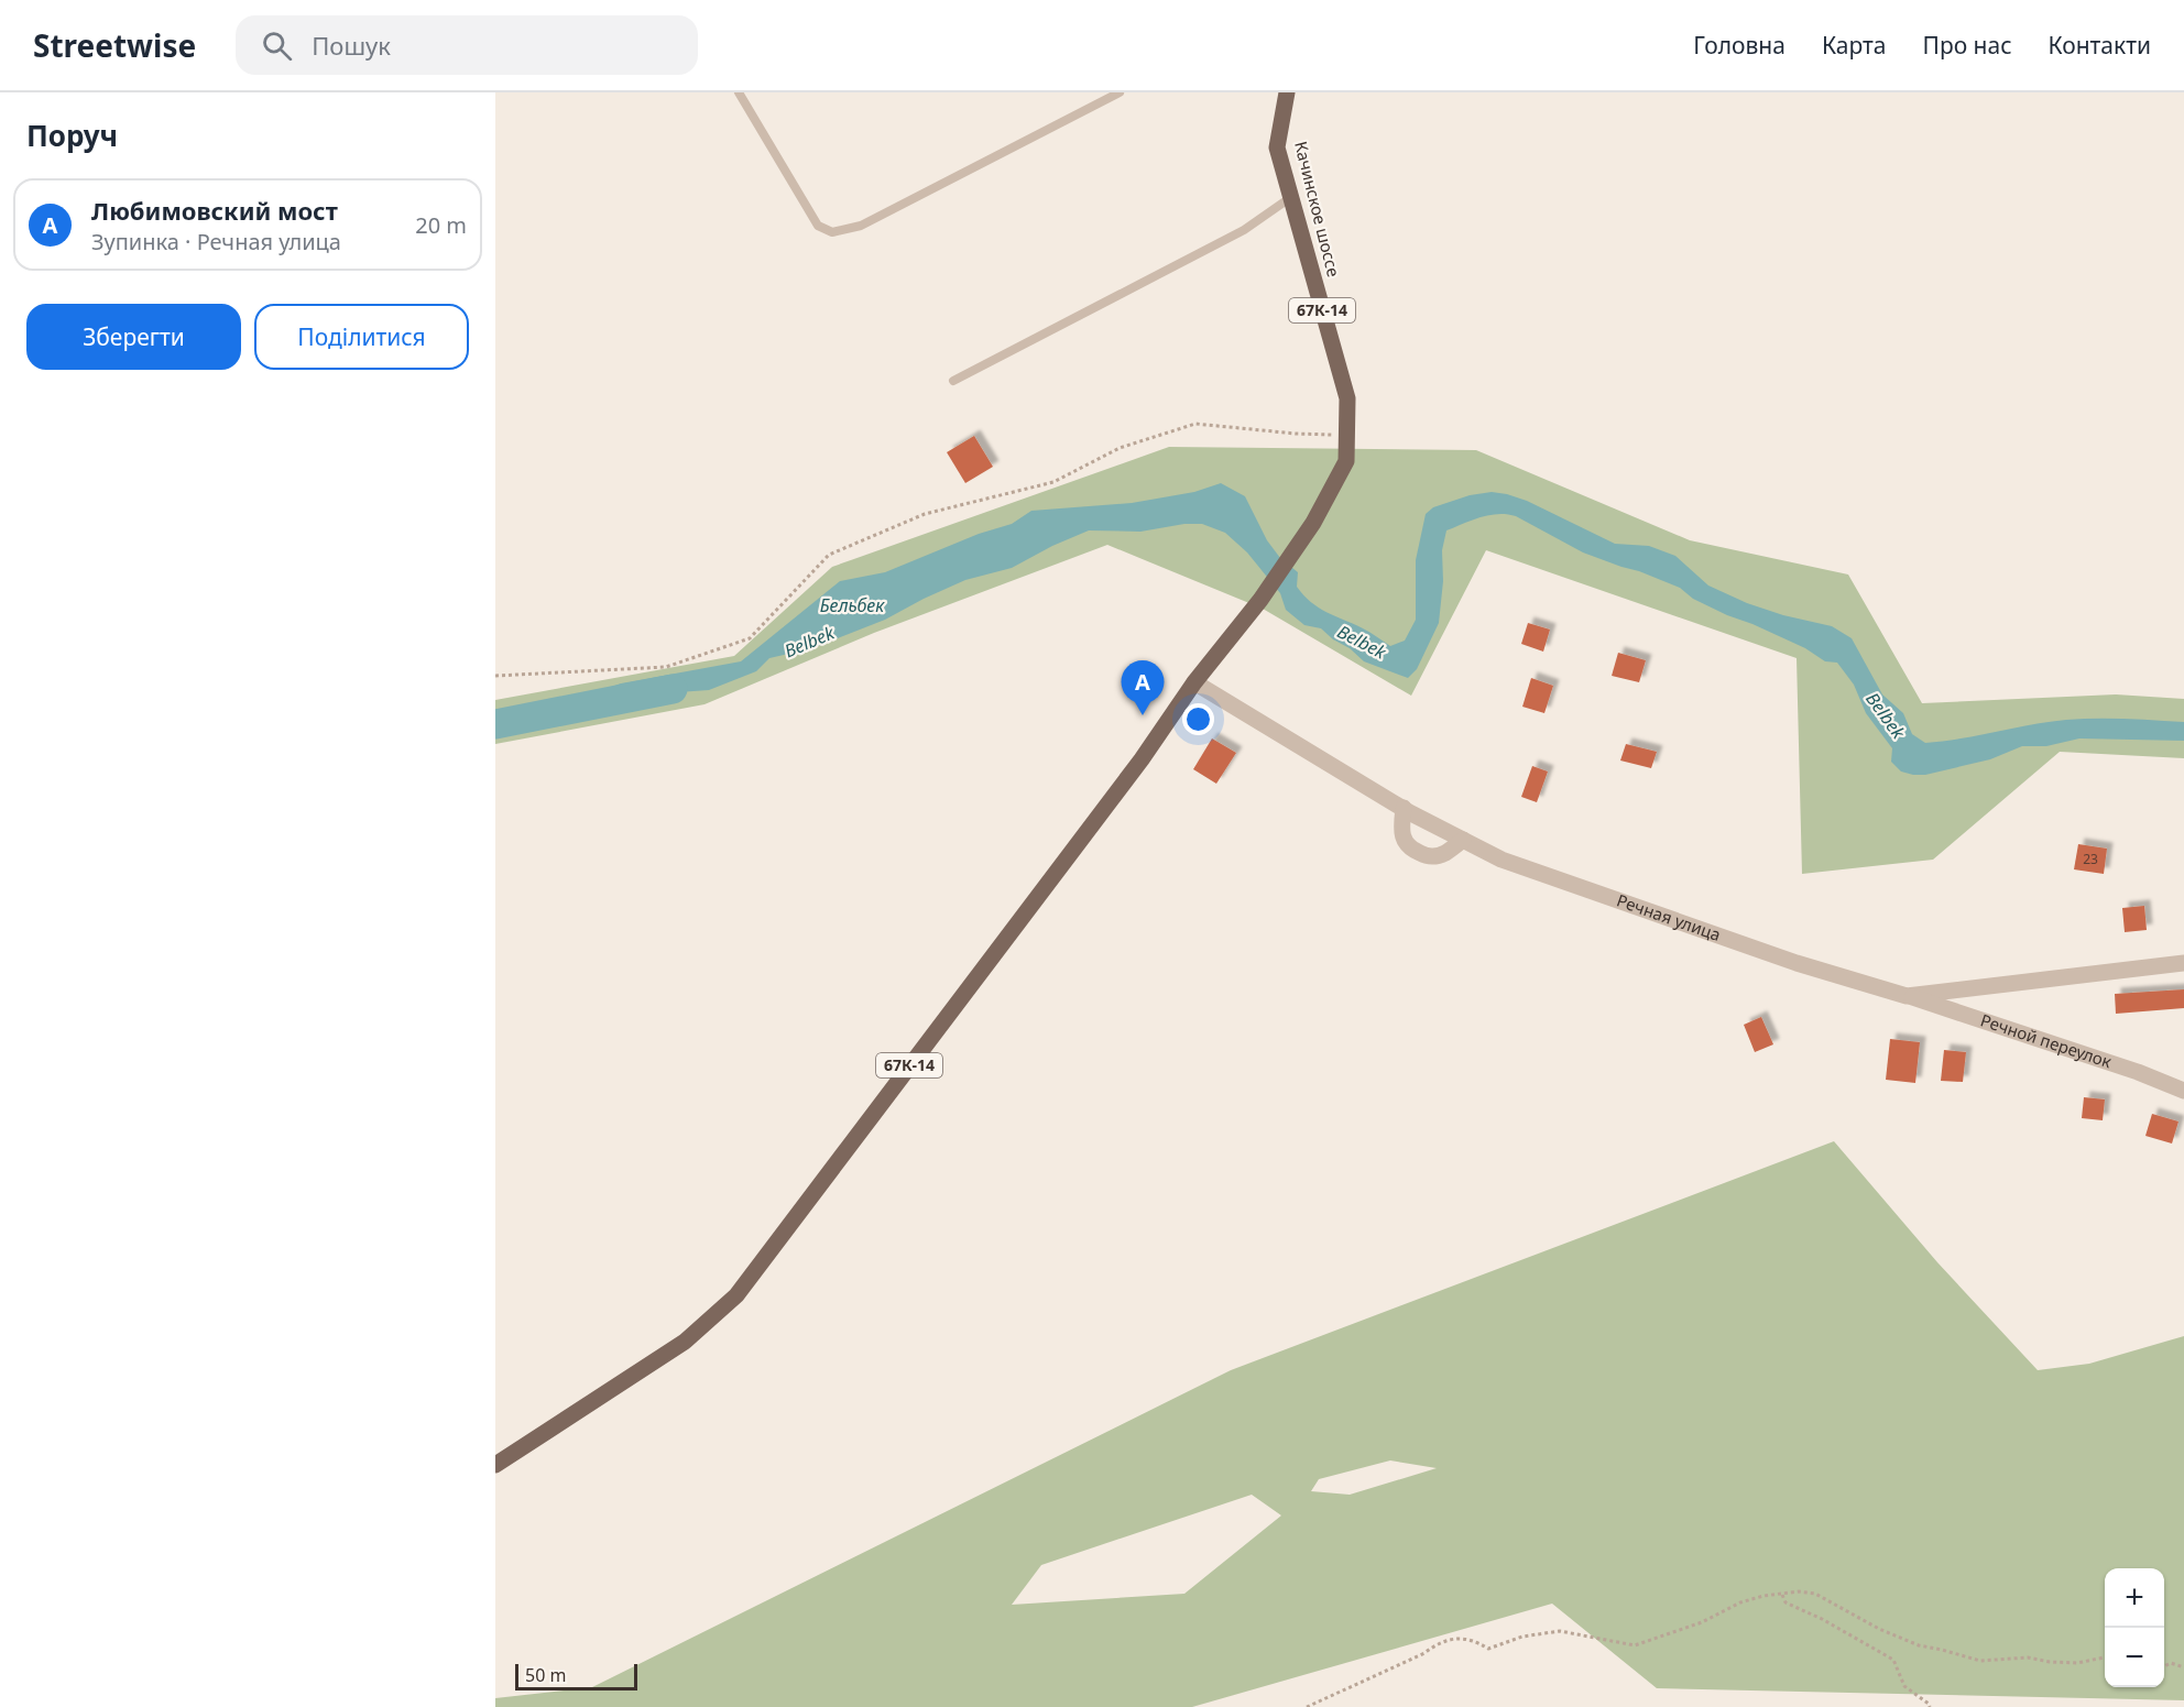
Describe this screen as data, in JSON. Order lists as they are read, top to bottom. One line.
{"streets":{"main road":["Качинское шоссе","67К-14"],"street":["Речная улица","Речной переулок"]},"crossings":[["Качинское шоссе","67К-14"],["Качинское шоссе","Речная улица"],["67К-14","Речная улица"],["Речная улица","Речной переулок"]],"water":["Бельбек","Belbek"],"house_numbers":["23"],"scale_bar":"50 m","page":{"header":"Streetwise","search":"Пошук","nav":["Головна","Карта","Про нас","Контакти"],"heading":"Поруч","list":[{"mark":"A","name":"Любимовский мост","note":"Зупинка · Речная улица","value":"20 m"}],"buttons":["Зберегти","Поділитися"],"pins":"A","map_buttons":["+","−"],"scale":"50 m"}}
